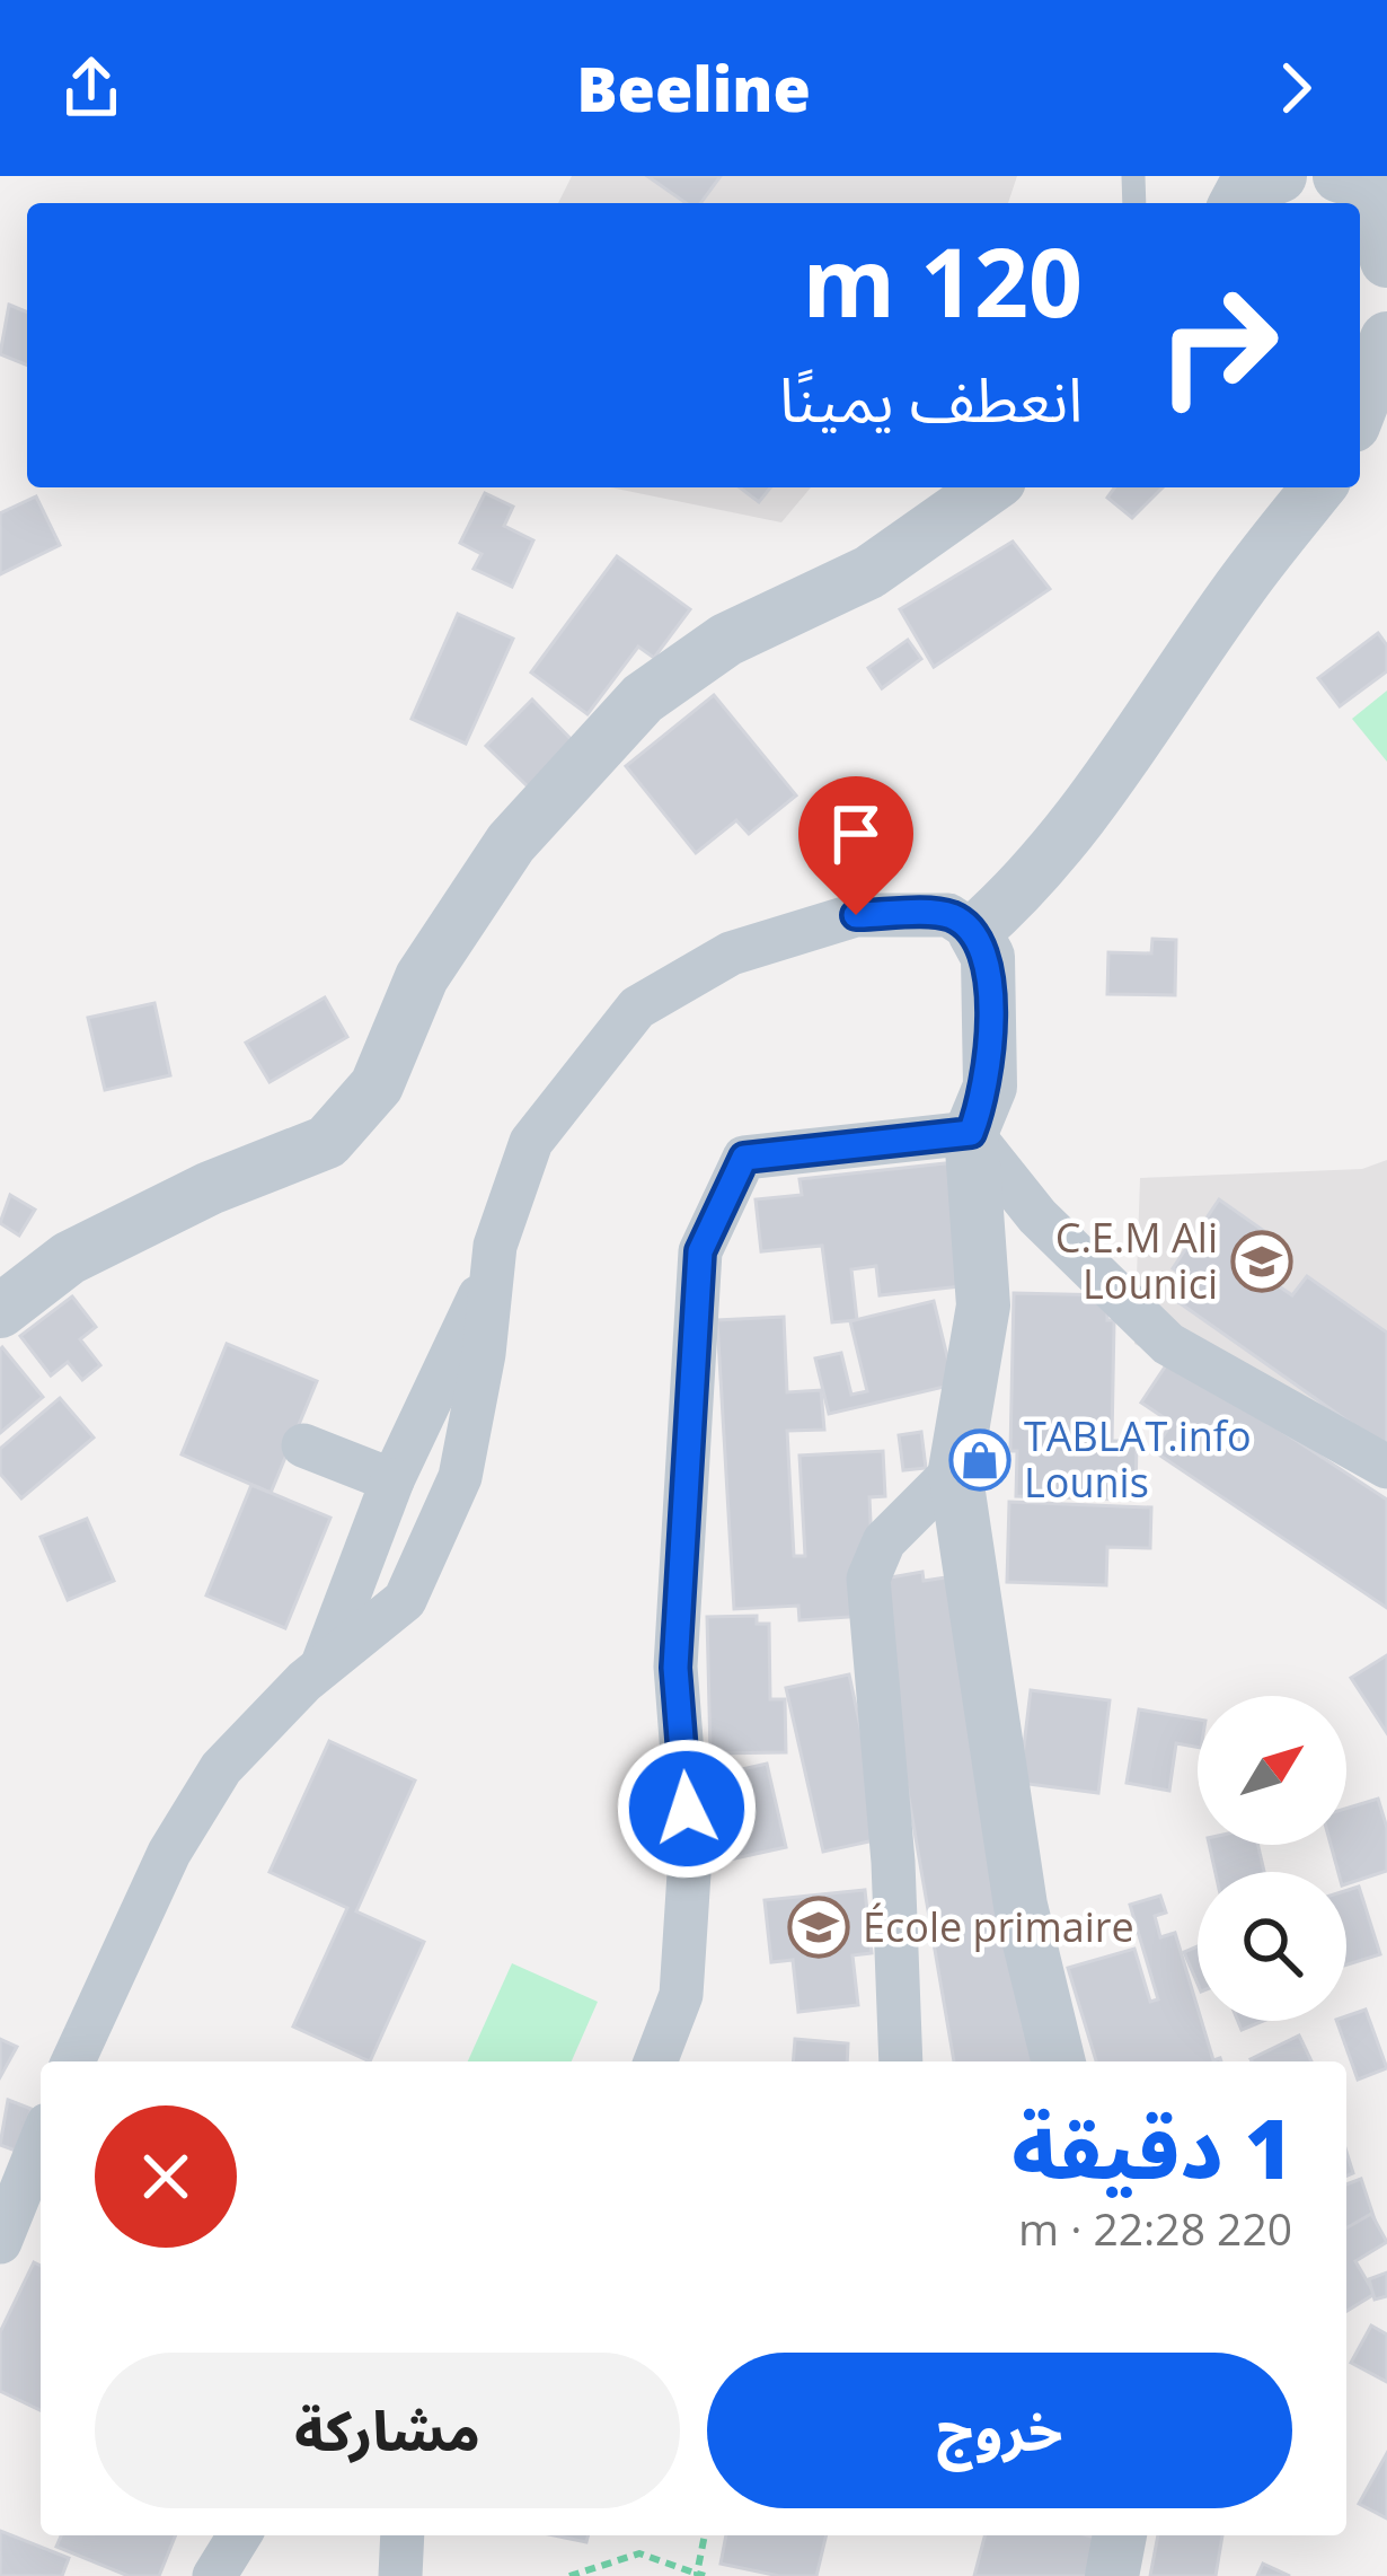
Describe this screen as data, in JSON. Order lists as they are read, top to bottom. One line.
{"places":{"school or university":["C.E.M Ali Lounici","École primaire"],"shop":["TABLAT.info Lounis"]},"north":"top right","page":{"header":"Beeline","turn":["120 m","انعطف يمينًا"],"heading":["1 دقيقة","220 m · 22:28"],"buttons":["خروج","مشاركة"]}}
